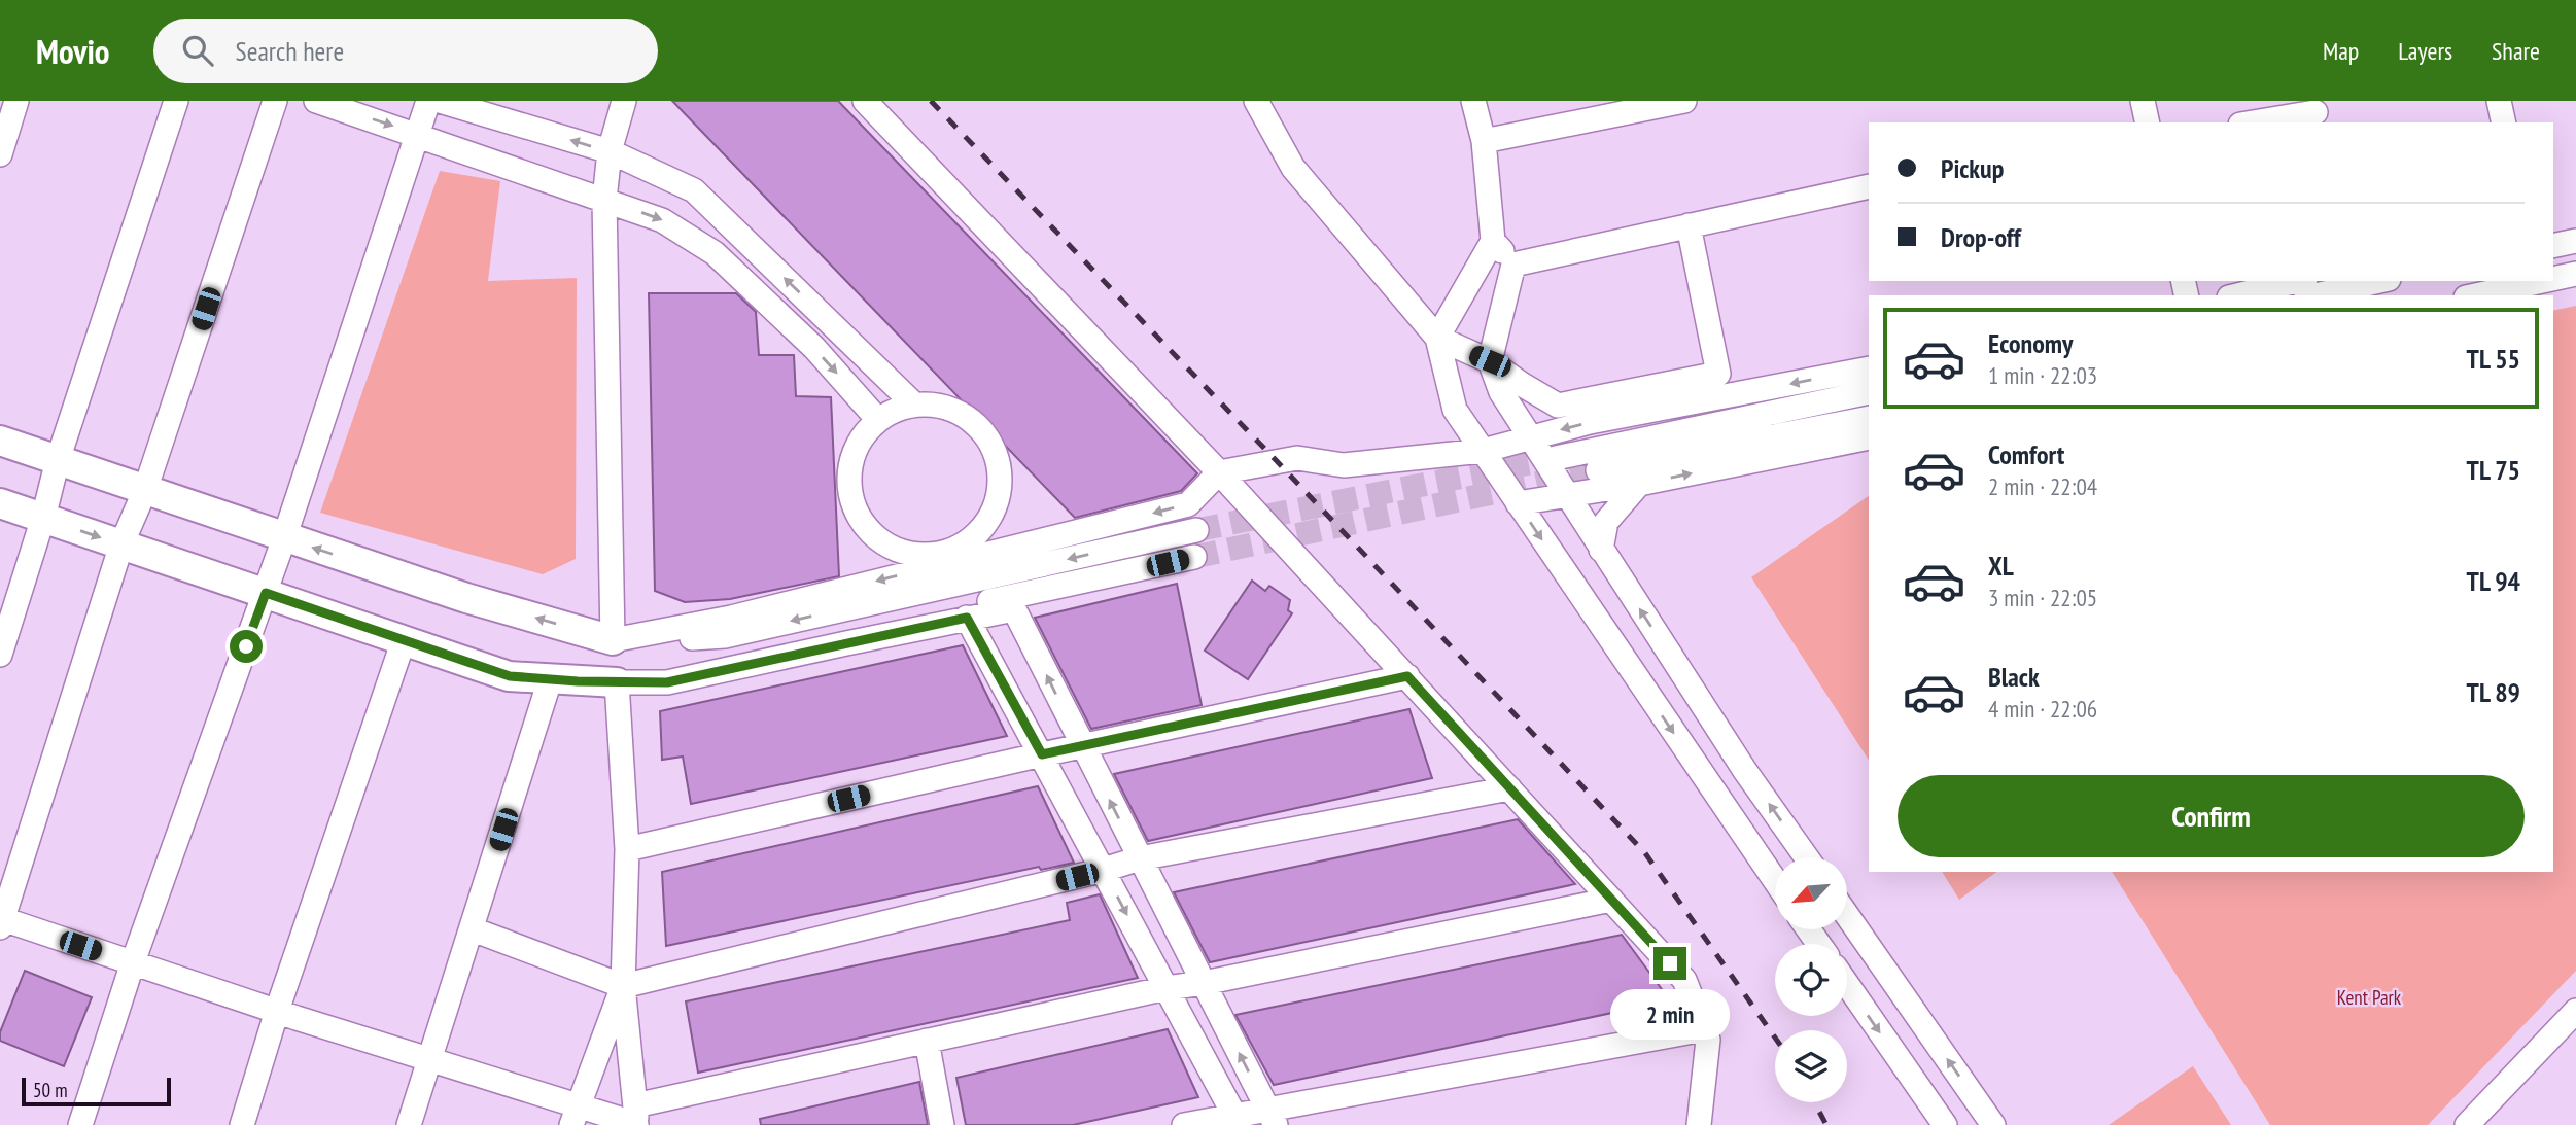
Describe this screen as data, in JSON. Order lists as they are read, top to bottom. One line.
{"parks":["Kent Park"],"scale_bar":"50 m","north":"bottom left","page":{"header":"Movio","search":"Search here","nav":["Map","Layers","Share"],"banner":["Pickup","Drop-off"],"list":[{"name":"Economy","note":"1 min · 22:03","value":"TL 55"},{"name":"Comfort","note":"2 min · 22:04","value":"TL 75"},{"name":"XL","note":"3 min · 22:05","value":"TL 94"},{"name":"Black","note":"4 min · 22:06","value":"TL 89"}],"buttons":"Confirm","bubble":"2 min","scale":"50 m"}}
